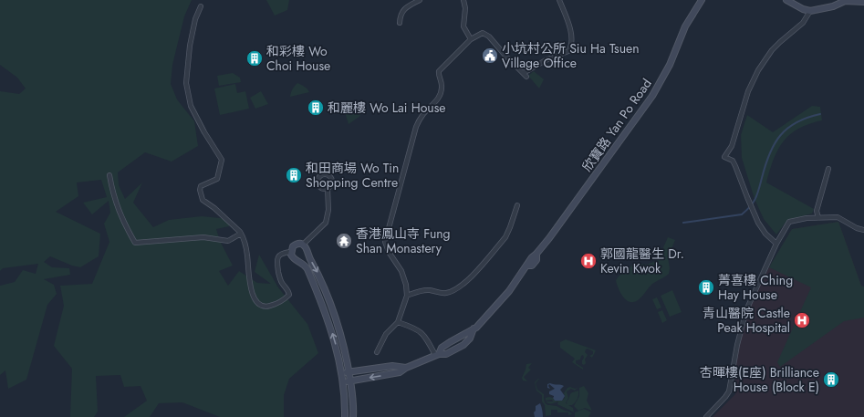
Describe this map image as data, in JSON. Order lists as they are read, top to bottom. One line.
{"streets":{"street":["欣寶路 Yan Po Road"]},"places":{"public building":["小坑村公所 Siu Ha Tsuen Village Office"],"building":["和彩樓 Wo Choi House","和麗樓 Wo Lai House","和田商場 Wo Tin Shopping Centre","菁喜樓 Ching Hay House","杏暉樓(E座) Brilliance House (Block E)"],"temple":["香港鳳山寺 Fung Shan Monastery"],"hospital":["郭國龍醫生 Dr. Kevin Kwok","青山醫院 Castle Peak Hospital"]}}
